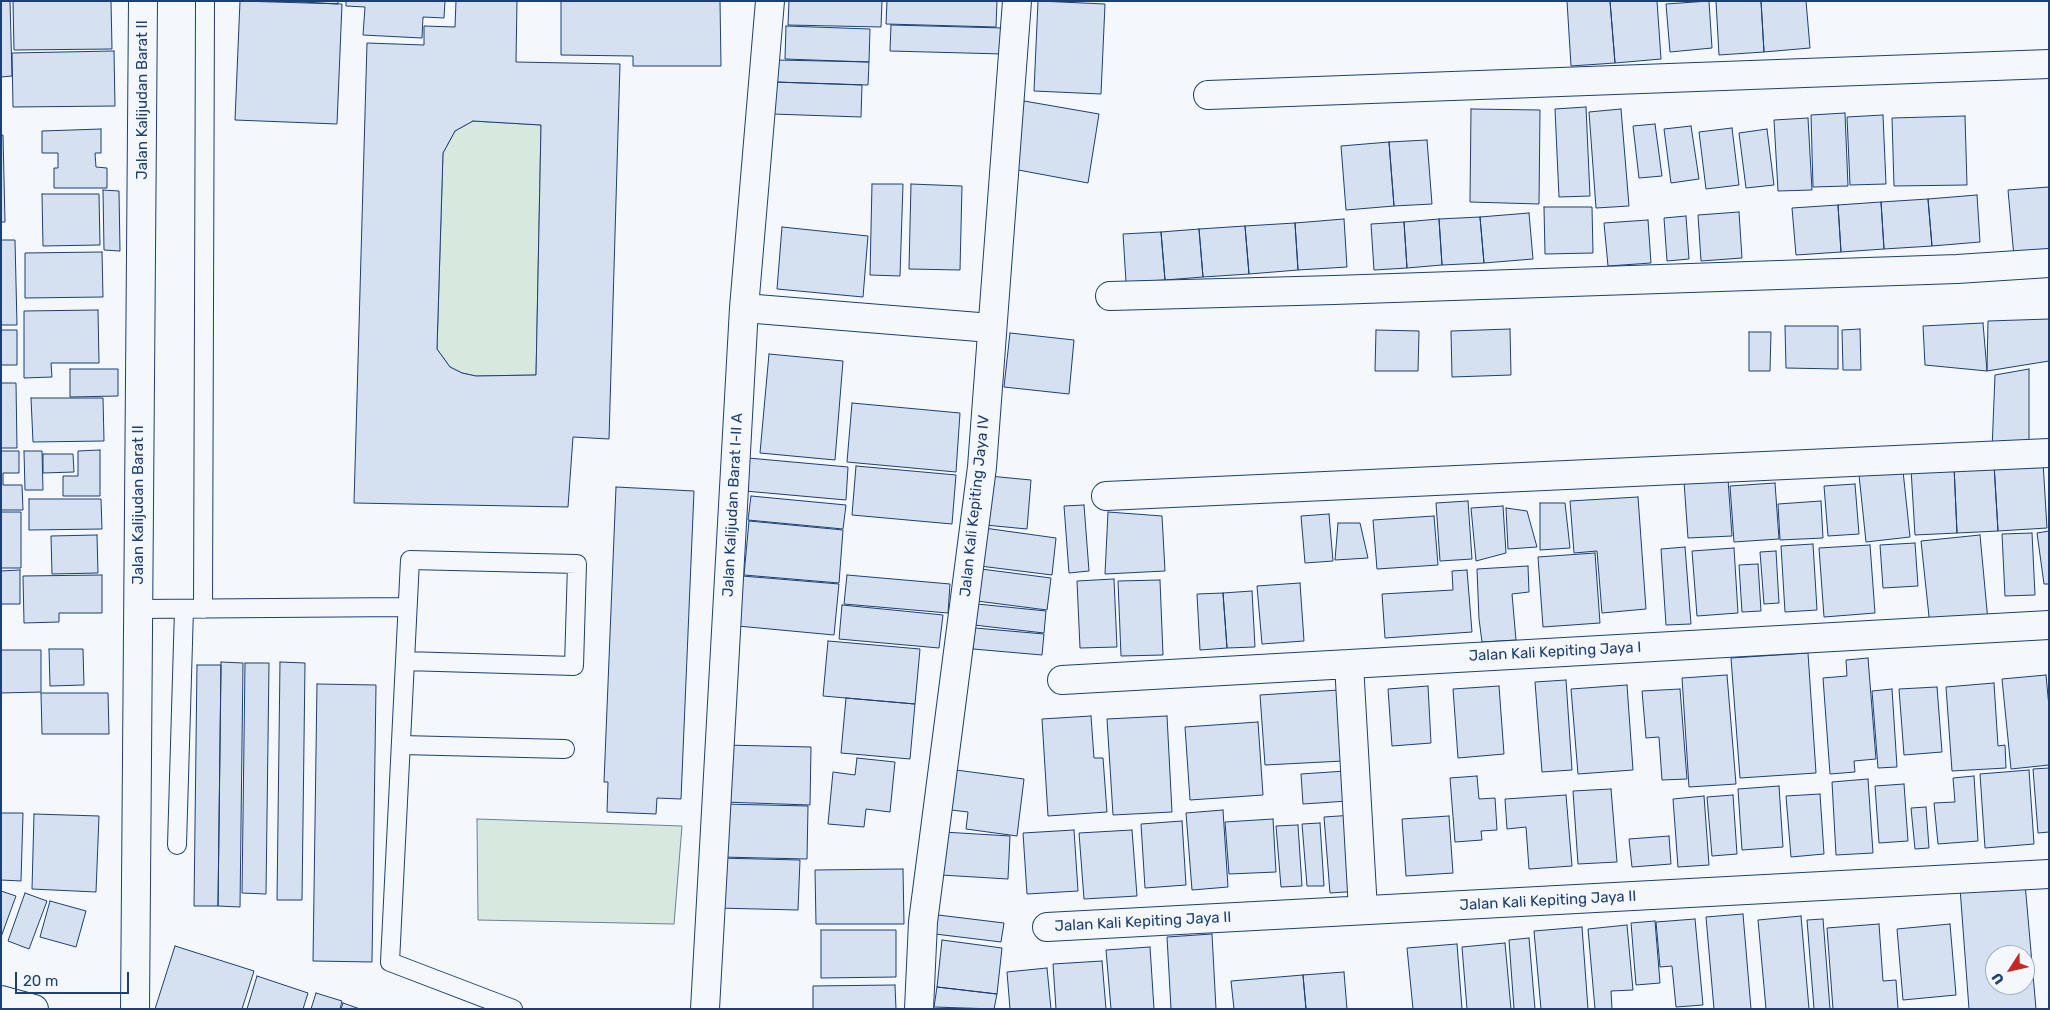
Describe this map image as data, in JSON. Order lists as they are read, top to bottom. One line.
{"streets":{"street":["Jalan Kalijudan Barat II","Jalan Kalijudan Barat I-II A","Jalan Kali Kepiting Jaya IV","Jalan Kali Kepiting Jaya I","Jalan Kali Kepiting Jaya II"]},"scale_bar":"20 m","north":"bottom left"}
